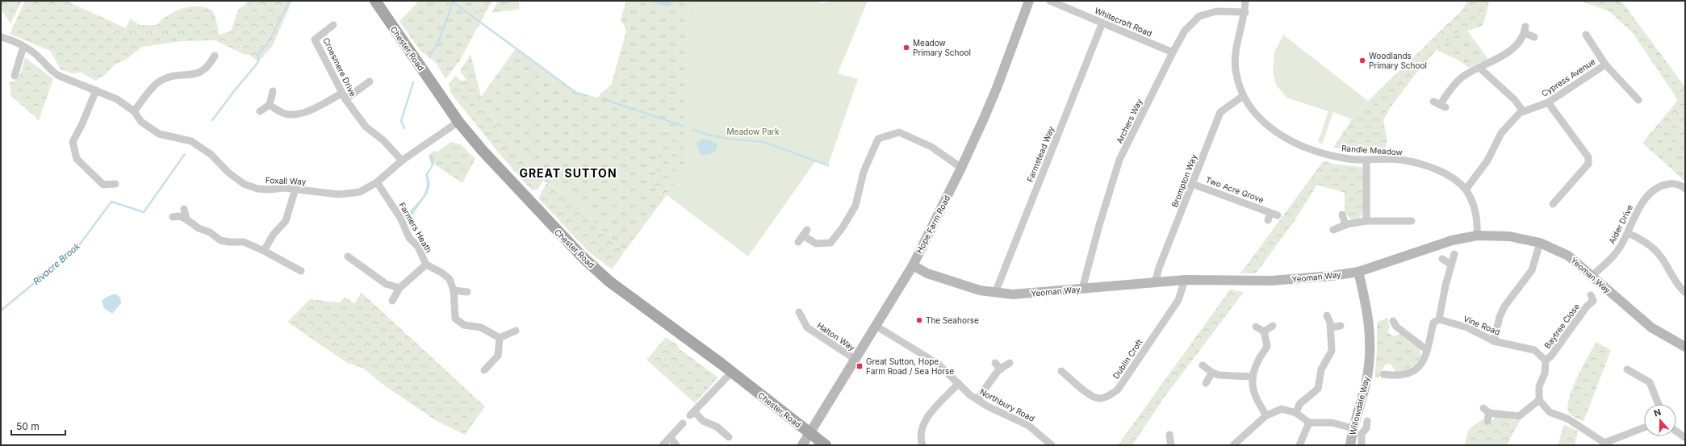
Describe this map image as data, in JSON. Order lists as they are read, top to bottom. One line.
{"streets":{"main road":["Chester Road"],"street":["Whitecroft Road","Croesmere Drive","Cypress Avenue","Archers Way","Randle Meadow","Farmstead Way","Foxall Way","Brompton Way","Two Acre Grove","Hope Farm Road","Alder Drive","Farmers Heath","Yeoman Way","Vine Road","Baytree Close","Halton Way","Dublin Croft","Northbury Road","Willowdale Way"]},"crossings":[["Whitecroft Road","Archers Way"],["Whitecroft Road","Farmstead Way"],["Chester Road","Foxall Way"],["Chester Road","Hope Farm Road"],["Croesmere Drive","Foxall Way"],["Cypress Avenue","Randle Meadow"],["Archers Way","Randle Meadow"],["Archers Way","Yeoman Way"],["Randle Meadow","Brompton Way"],["Randle Meadow","Yeoman Way"],["Farmstead Way","Yeoman Way"],["Foxall Way","Farmers Heath"],["Brompton Way","Two Acre Grove"],["Brompton Way","Yeoman Way"],["Hope Farm Road","Yeoman Way"],["Hope Farm Road","Halton Way"],["Hope Farm Road","Northbury Road"],["Alder Drive","Yeoman Way"],["Yeoman Way","Dublin Croft"],["Yeoman Way","Willowdale Way"],["Vine Road","Baytree Close"]],"districts":["GREAT SUTTON"],"water":["Rivacre Brook"],"parks":["Meadow Park"],"places":{"other":["Meadow Primary School","Woodlands Primary School","The Seahorse"],"transit":["Great Sutton, Hope Farm Road / Sea Horse"]},"scale_bar":"50 m","north":"top"}
